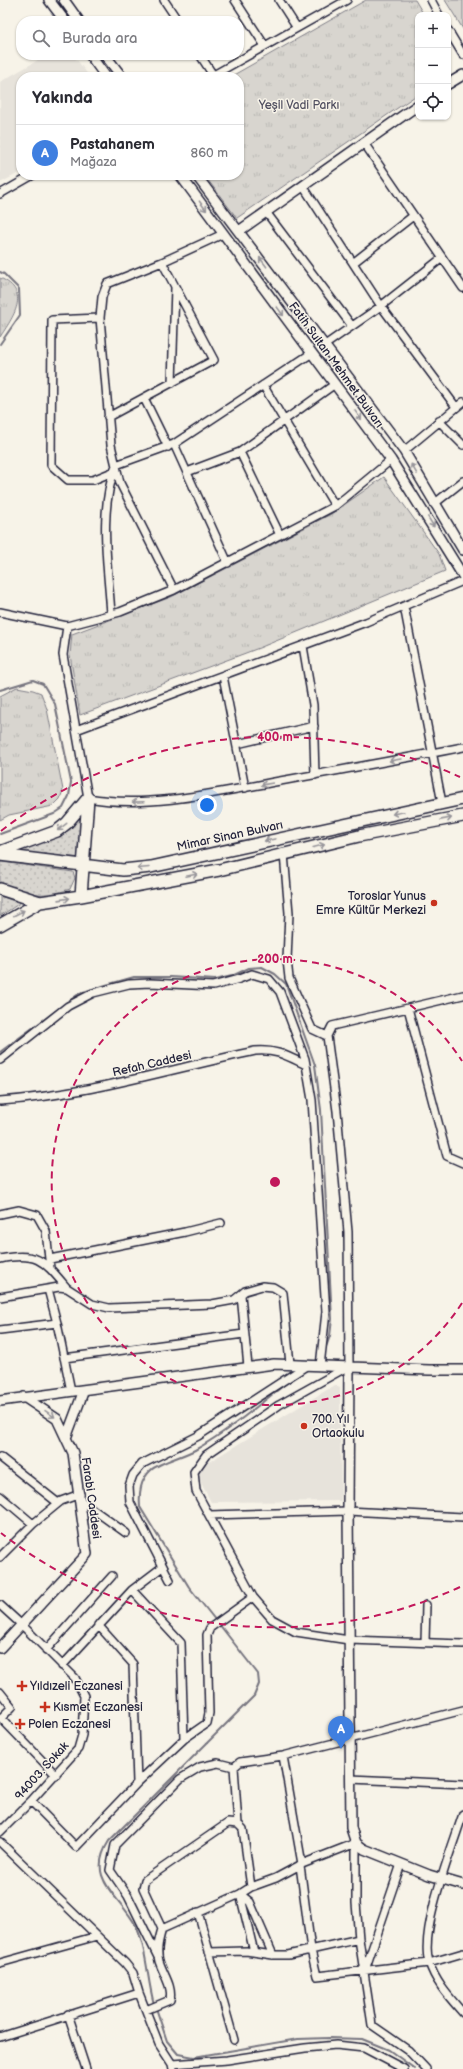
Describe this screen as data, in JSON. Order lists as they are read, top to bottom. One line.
{"streets":{"main road":["Mimar Sinan Bulvarı"],"street":["Fatih Sultan Mehmet Bulvarı","Refah Caddesi","Farabi Caddesi","94003. Sokak"]},"crossings":[["Farabi Caddesi","94003. Sokak"]],"parks":["Yeşil Vadi Parkı"],"places":{"other":["Toroslar Yunus Emre Kültür Merkezi","700. Yıl Ortaokulu"],"health":["Yıldızeli Eczanesi","Kısmet Eczanesi","Polen Eczanesi"]},"page":{"map_buttons":["+","−"],"search":"Burada ara","heading":"Yakında","list":[{"mark":"A","name":"Pastahanem","note":"Mağaza","value":"860 m"}],"pins":"A"},"rings":["400 m","200 m"]}
